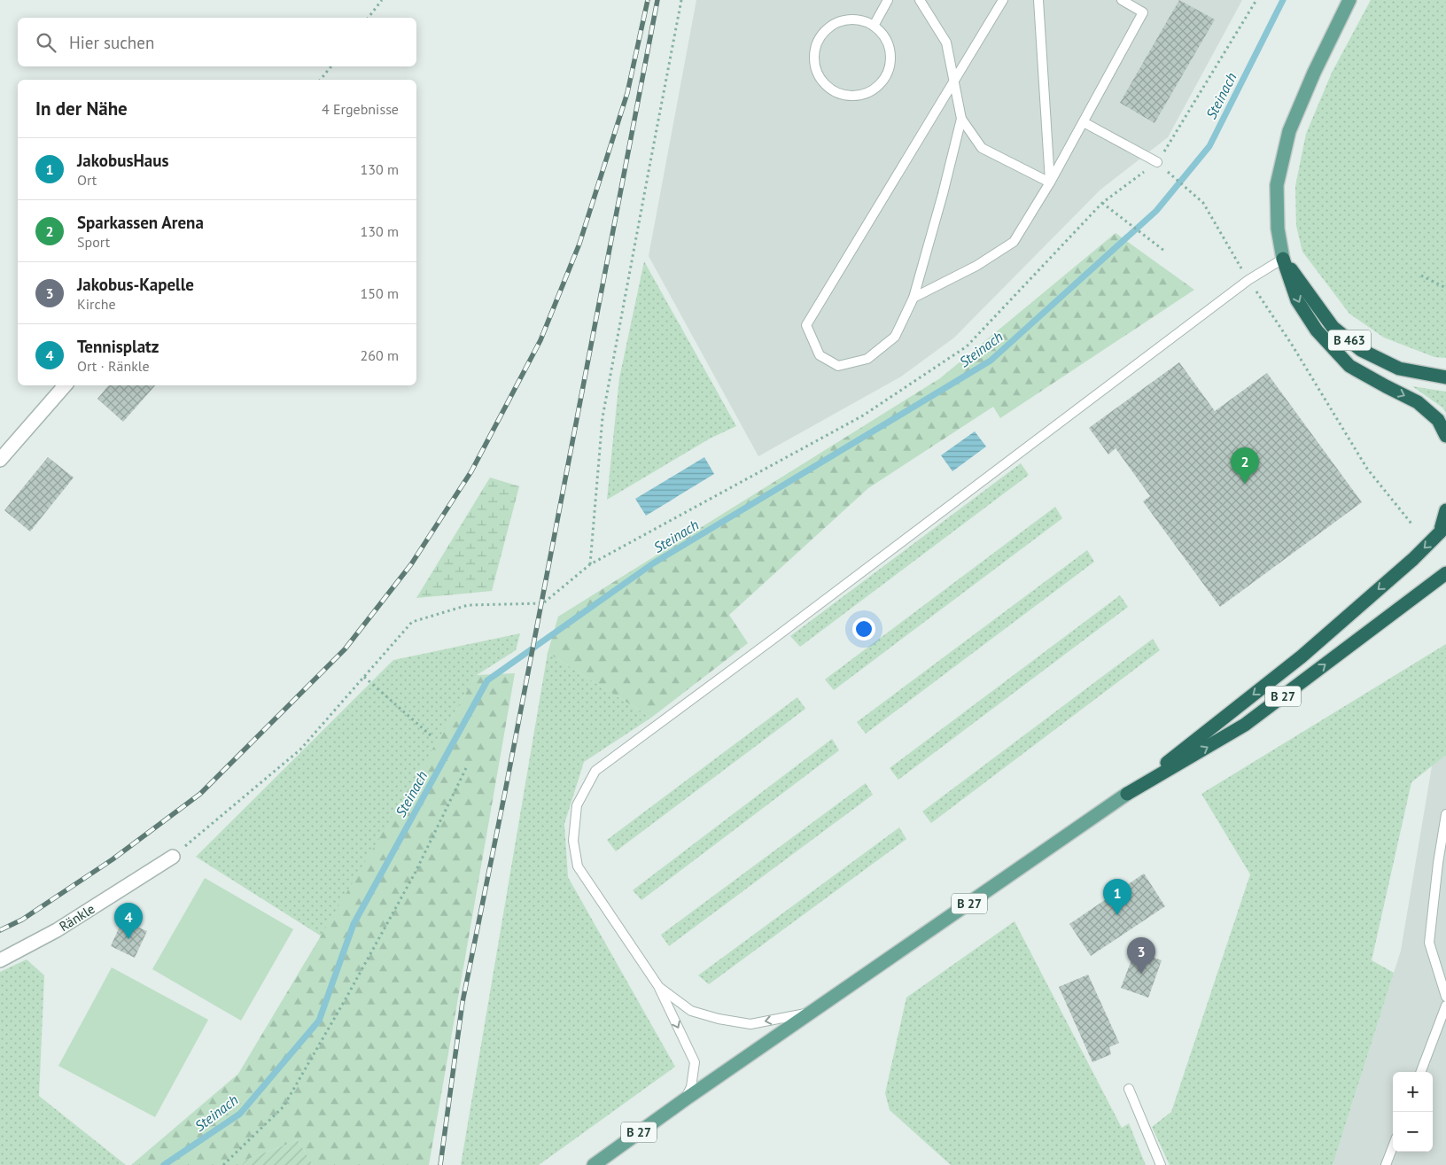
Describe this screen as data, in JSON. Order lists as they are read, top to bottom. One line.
{"streets":{"highway":["B 463","B 27"],"street":["Ränkle"]},"water":["Steinach"],"page":{"search":"Hier suchen","heading":["In der Nähe","4 Ergebnisse"],"list":[{"mark":"1","name":"JakobusHaus","note":"Ort","value":"130 m"},{"mark":"2","name":"Sparkassen Arena","note":"Sport","value":"130 m"},{"mark":"3","name":"Jakobus-Kapelle","note":"Kirche","value":"150 m"},{"mark":"4","name":"Tennisplatz","note":"Ort · Ränkle","value":"260 m"}],"pins":["2","1","4","3"],"map_buttons":["+","−"]}}
